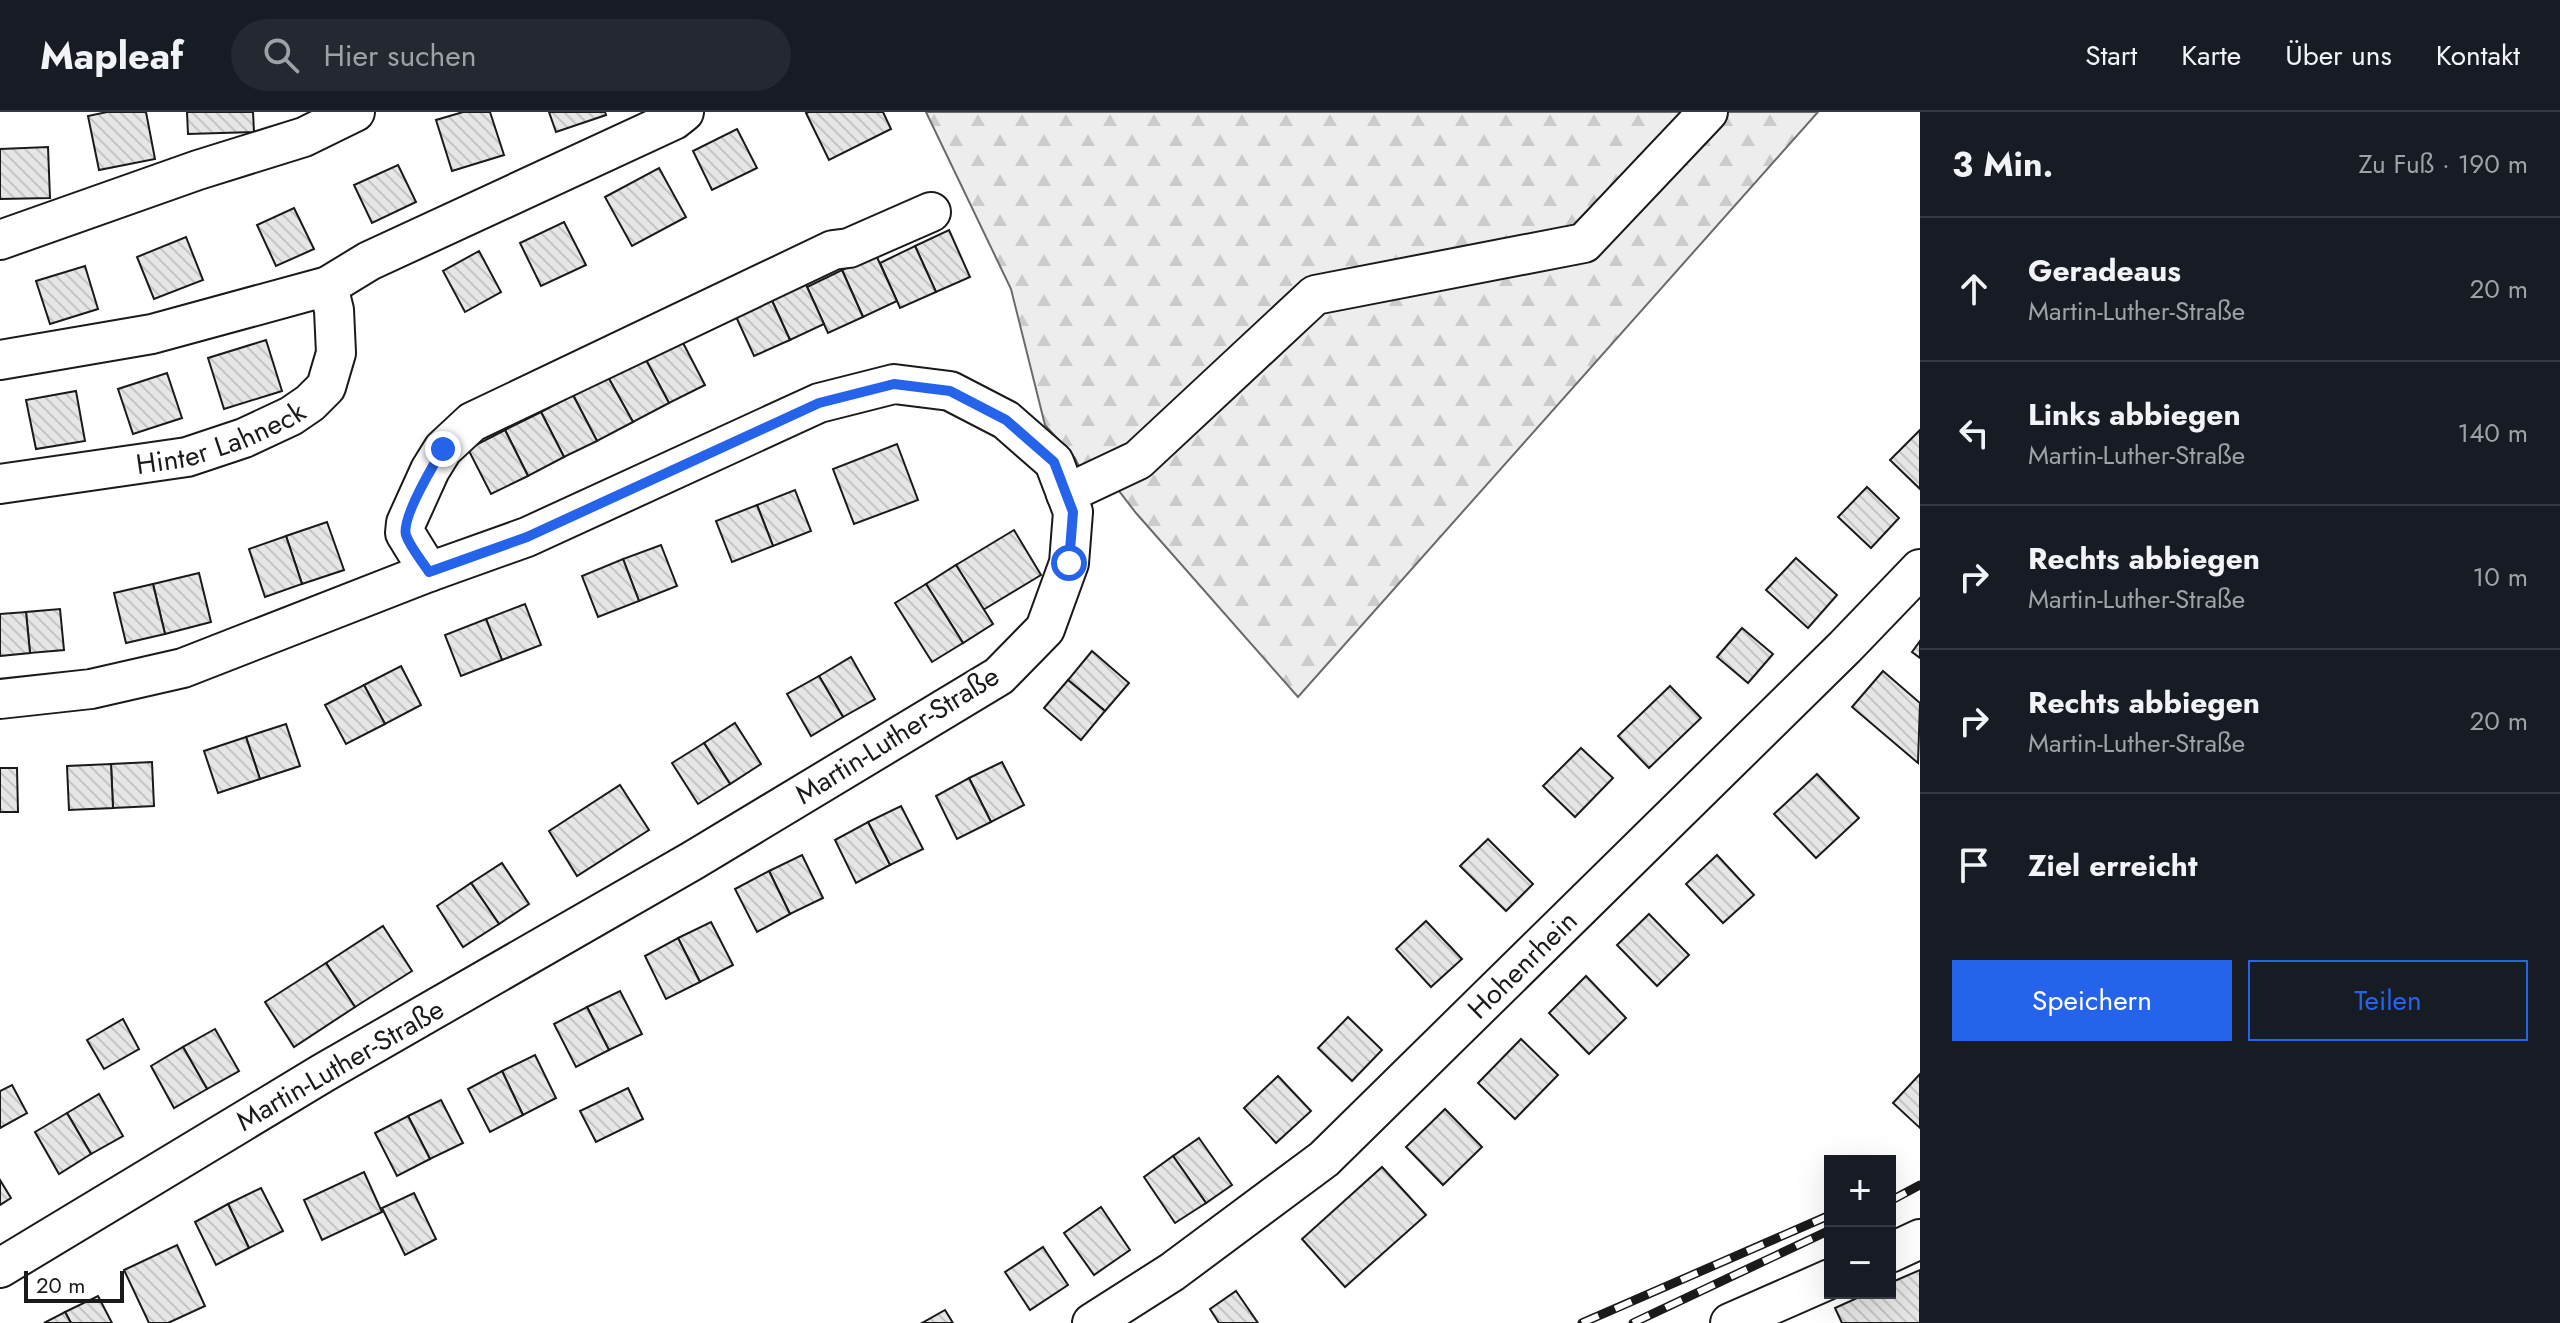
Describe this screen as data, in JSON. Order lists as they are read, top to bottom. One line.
{"streets":{"street":["Hinter Lahneck","Martin-Luther-Straße","Hohenrhein"]},"scale_bar":"20 m","page":{"header":"Mapleaf","search":"Hier suchen","nav":["Start","Karte","Über uns","Kontakt"],"heading":["3 Min.","Zu Fuß · 190 m"],"list":[["Geradeaus","Martin-Luther-Straße","20 m"],["Links abbiegen","Martin-Luther-Straße","140 m"],["Rechts abbiegen","Martin-Luther-Straße","10 m"],["Rechts abbiegen","Martin-Luther-Straße","20 m"],"Ziel erreicht"],"buttons":["Speichern","Teilen"],"map_buttons":["+","−"],"scale":"20 m"}}
